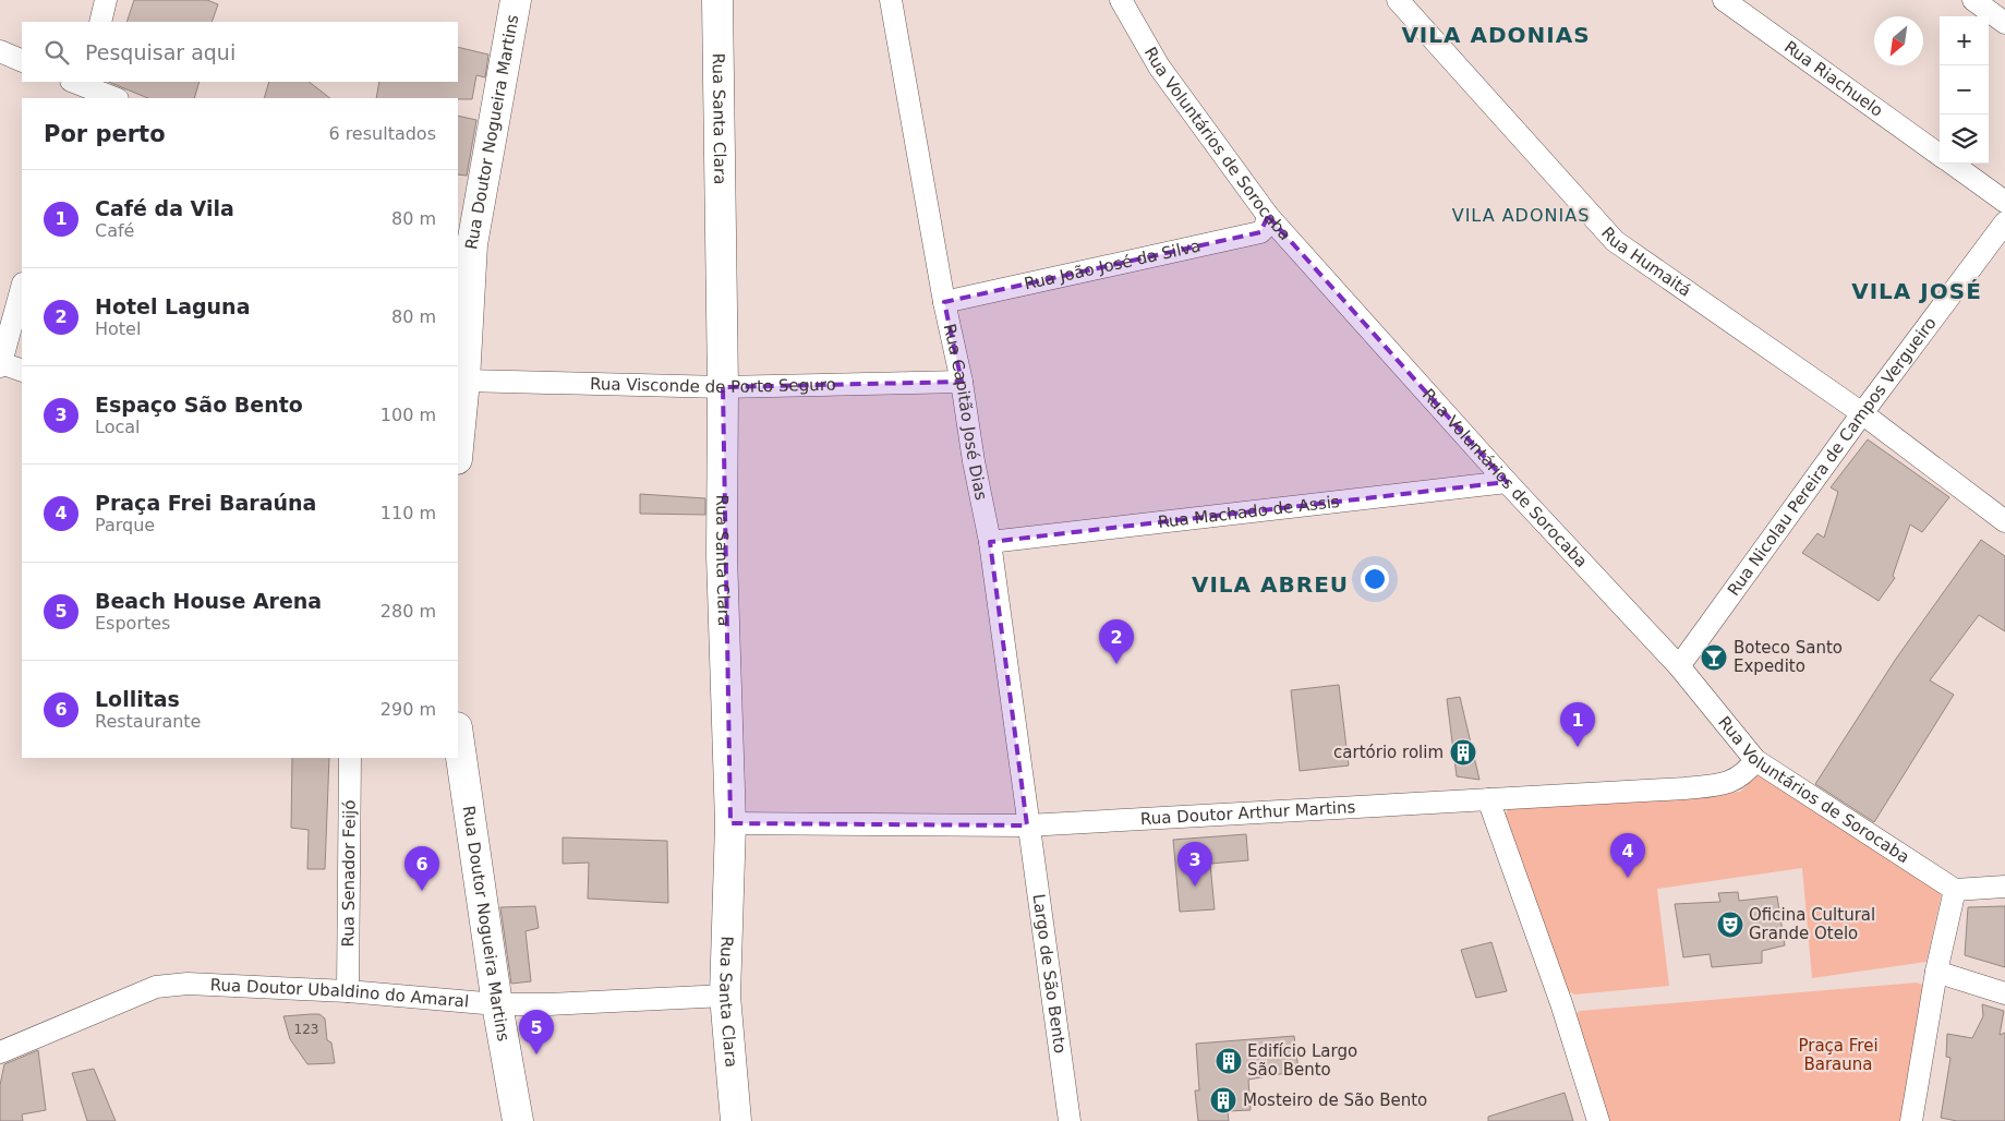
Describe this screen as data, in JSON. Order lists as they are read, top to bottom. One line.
{"streets":{"main road":["Rua Santa Clara","Rua Doutor Nogueira Martins"],"street":["Rua Riachuelo","Rua Voluntários de Sorocaba","Rua Humaitá","Rua João José da Silva","Rua Visconde de Porto Seguro","Rua Capitão José Dias","Rua Nicolau Pereira de Campos Vergueiro","Rua Machado de Assis","Rua Doutor Arthur Martins","Rua Senador Feijó","Largo de São Bento","Rua Doutor Ubaldino do Amaral"]},"crossings":[["Rua Santa Clara","Rua Visconde de Porto Seguro"],["Rua Santa Clara","Rua Doutor Arthur Martins"],["Rua Santa Clara","Rua Doutor Ubaldino do Amaral"],["Rua Doutor Nogueira Martins","Rua Visconde de Porto Seguro"],["Rua Doutor Nogueira Martins","Rua Doutor Ubaldino do Amaral"],["Rua Voluntários de Sorocaba","Rua João José da Silva"],["Rua Voluntários de Sorocaba","Rua Nicolau Pereira de Campos Vergueiro"],["Rua Voluntários de Sorocaba","Rua Machado de Assis"],["Rua Voluntários de Sorocaba","Rua Doutor Arthur Martins"],["Rua Humaitá","Rua Nicolau Pereira de Campos Vergueiro"],["Rua João José da Silva","Rua Capitão José Dias"],["Rua Visconde de Porto Seguro","Rua Capitão José Dias"],["Rua Capitão José Dias","Rua Machado de Assis"],["Rua Capitão José Dias","Rua Doutor Arthur Martins"],["Rua Capitão José Dias","Largo de São Bento"],["Rua Doutor Arthur Martins","Largo de São Bento"],["Rua Senador Feijó","Rua Doutor Ubaldino do Amaral"]],"districts":["VILA ADONIAS","VILA ADONIAS","VILA JOSÉ","VILA ABREU"],"parks":["Praça Frei Barauna"],"places":{"bar":["Boteco Santo Expedito"],"building":["cartório rolim","Edifício Largo São Bento","Mosteiro de São Bento"],"theatre":["Oficina Cultural Grande Otelo"]},"house_numbers":["123"],"north":"bottom left","page":{"map_buttons":["+","−"],"search":"Pesquisar aqui","heading":["Por perto","6 resultados"],"list":[{"mark":"1","name":"Café da Vila","note":"Café","value":"80 m"},{"mark":"2","name":"Hotel Laguna","note":"Hotel","value":"80 m"},{"mark":"3","name":"Espaço São Bento","note":"Local","value":"100 m"},{"mark":"4","name":"Praça Frei Baraúna","note":"Parque","value":"110 m"},{"mark":"5","name":"Beach House Arena","note":"Esportes","value":"280 m"},{"mark":"6","name":"Lollitas","note":"Restaurante","value":"290 m"}],"pins":["2","1","4","3","6","5"]}}
